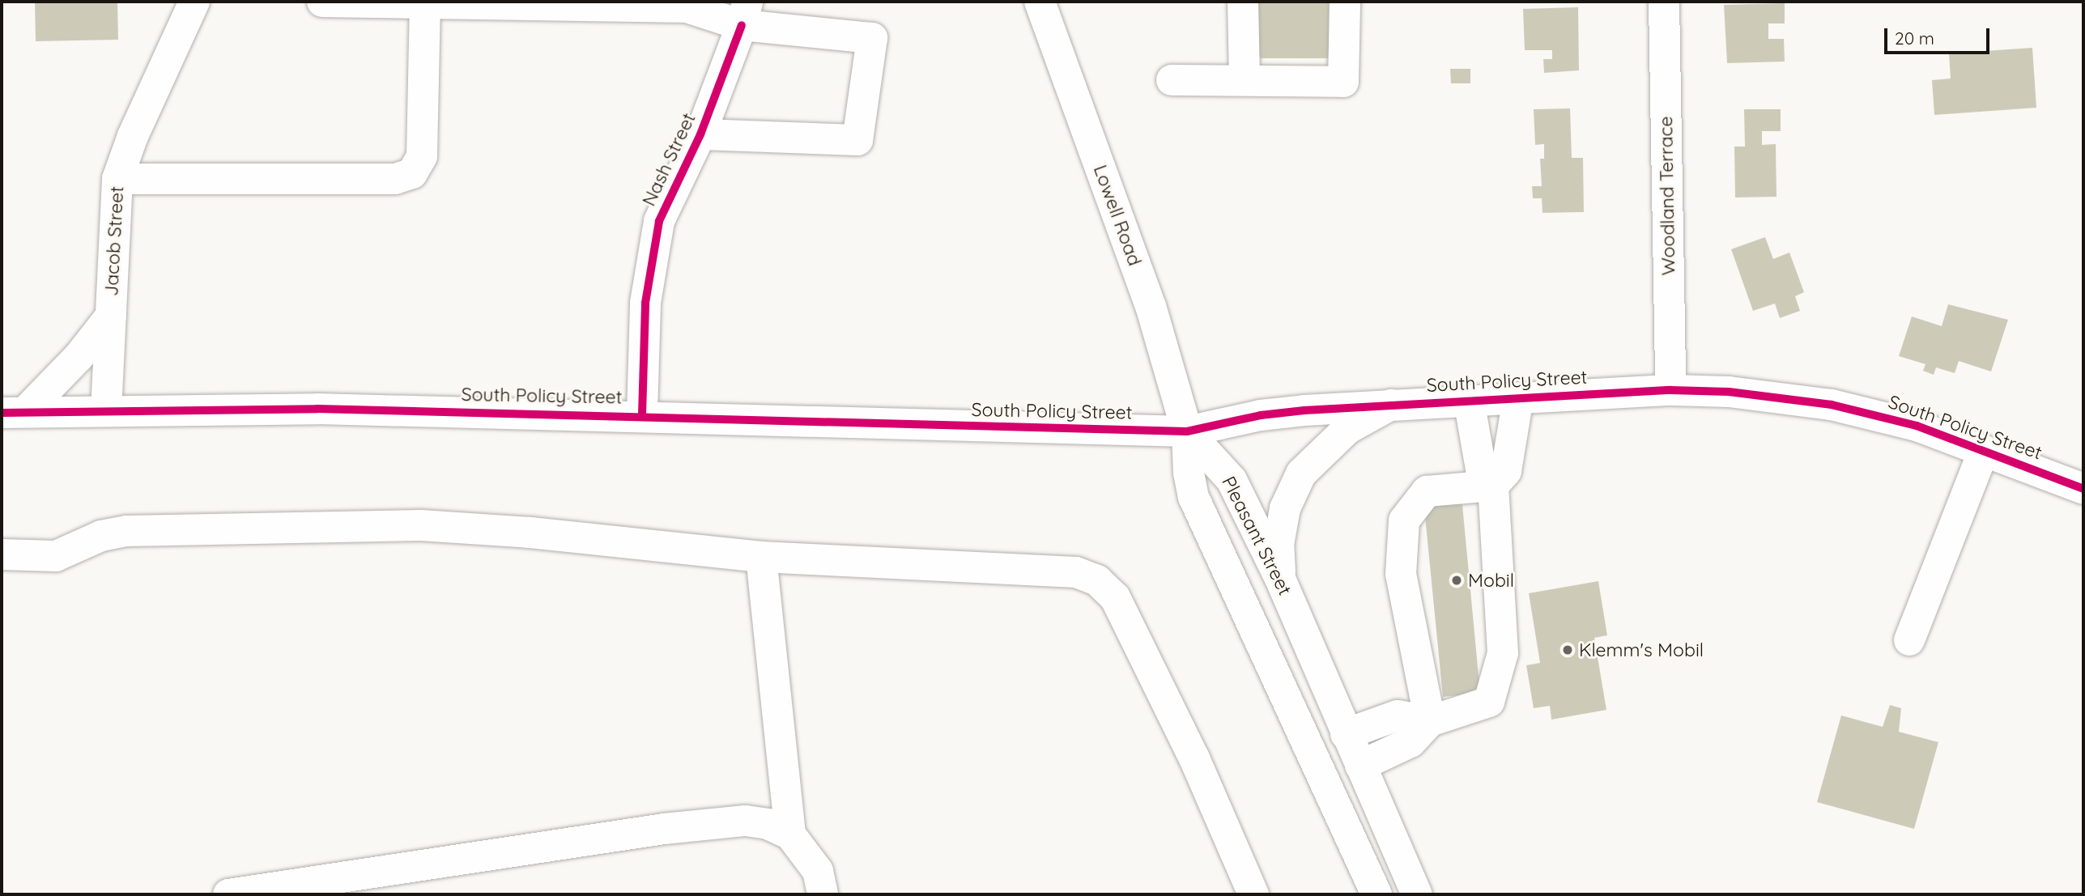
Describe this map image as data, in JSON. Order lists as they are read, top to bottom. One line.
{"streets":{"street":["Nash Street","Woodland Terrace","Lowell Road","Jacob Street","South Policy Street","Pleasant Street"]},"crossings":[["Nash Street","South Policy Street"],["Woodland Terrace","South Policy Street"],["Lowell Road","South Policy Street"],["Lowell Road","Pleasant Street"],["Jacob Street","South Policy Street"],["South Policy Street","Pleasant Street"]],"places":["Mobil","Klemm's Mobil"],"scale_bar":"20 m"}
